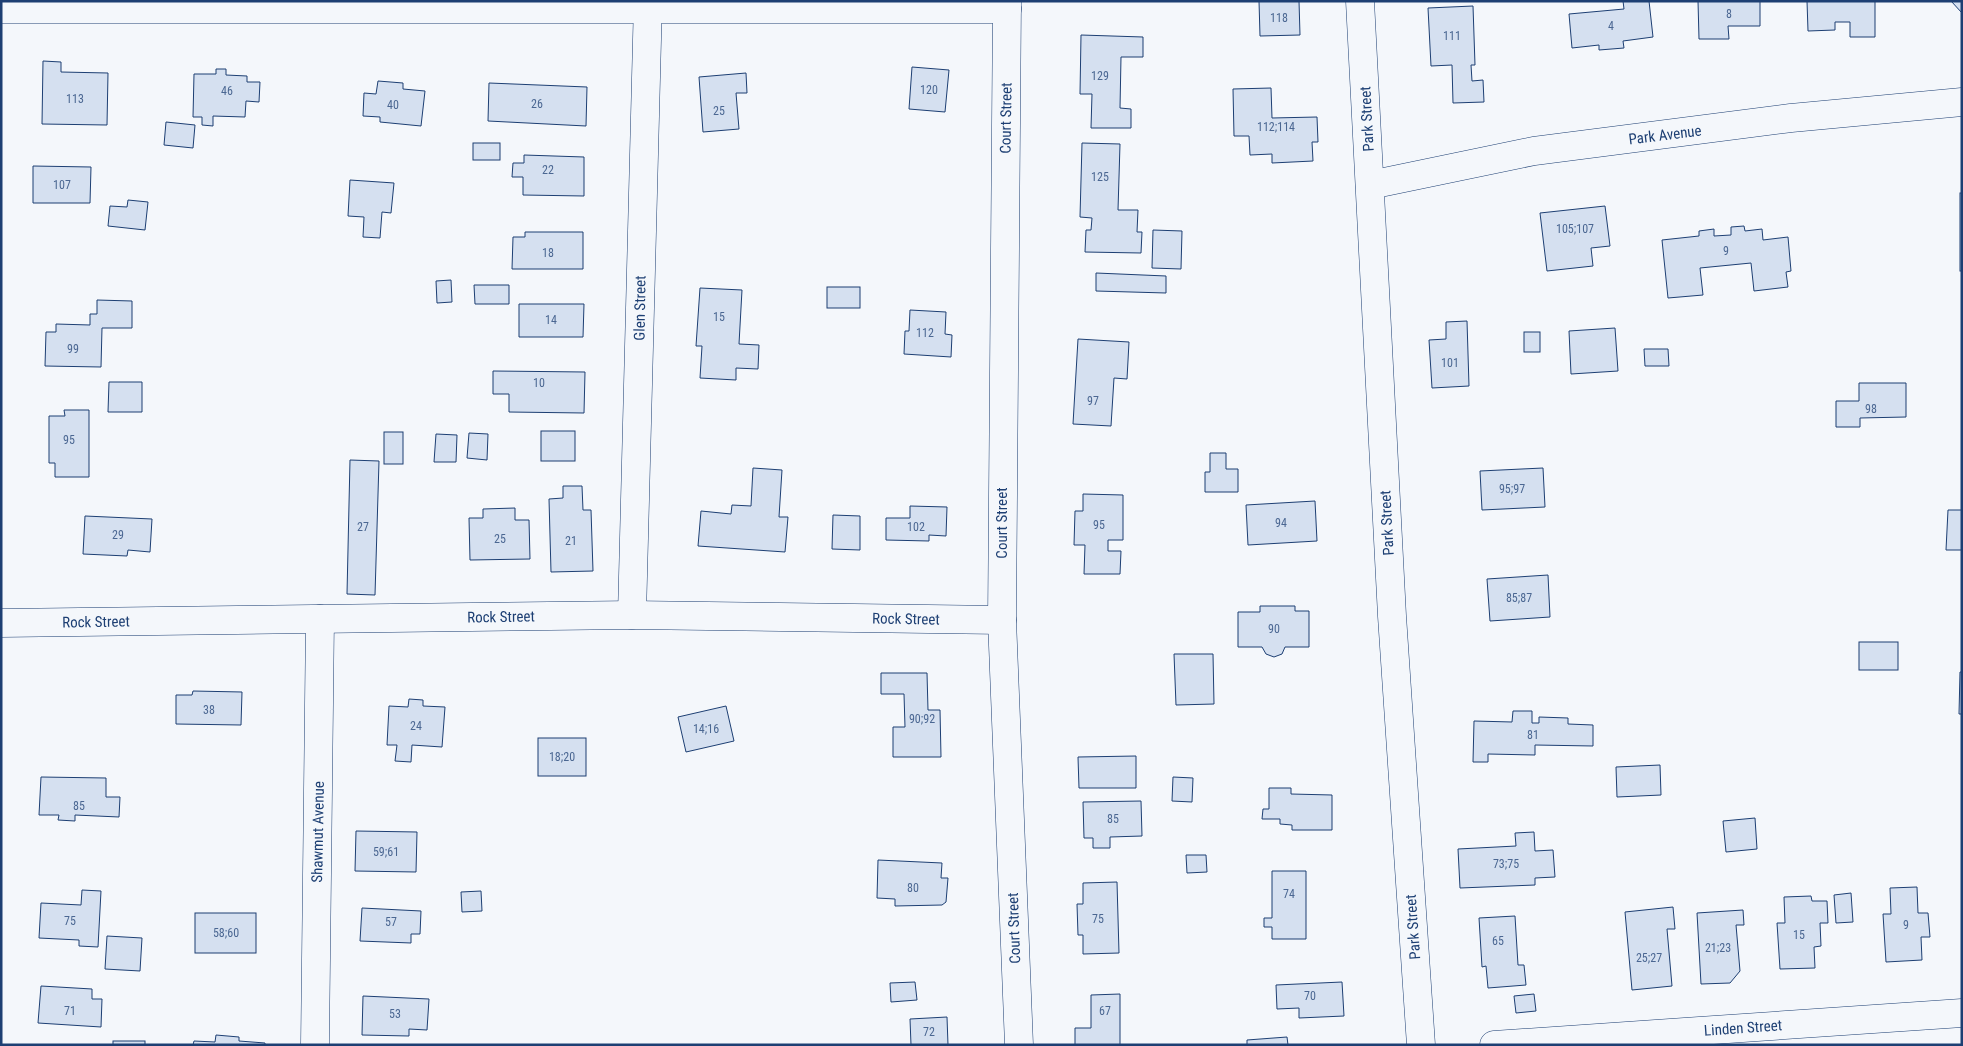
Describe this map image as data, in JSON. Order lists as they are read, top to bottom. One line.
{"streets":{"street":["Court Street","Park Street","Park Avenue","Glen Street","Rock Street","Shawmut Avenue","Linden Street"]},"crossings":[["Court Street","Rock Street"],["Park Street","Park Avenue"],["Glen Street","Rock Street"],["Rock Street","Shawmut Avenue"]],"house_numbers":["8","118","4","111","129","120","46","113","26","40","25","112;114","22","125","107","105;107","9","18","15","14","112","99","101","10","97","98","95","95;97","94","95","27","102","29","25","21","85;87","90","38","90;92","24","14;16","81","18;20","85","85","59;61","73;75","80","74","75","75","57","9","58;60","15","65","21;23","25;27","70","71","67","53","72"]}
